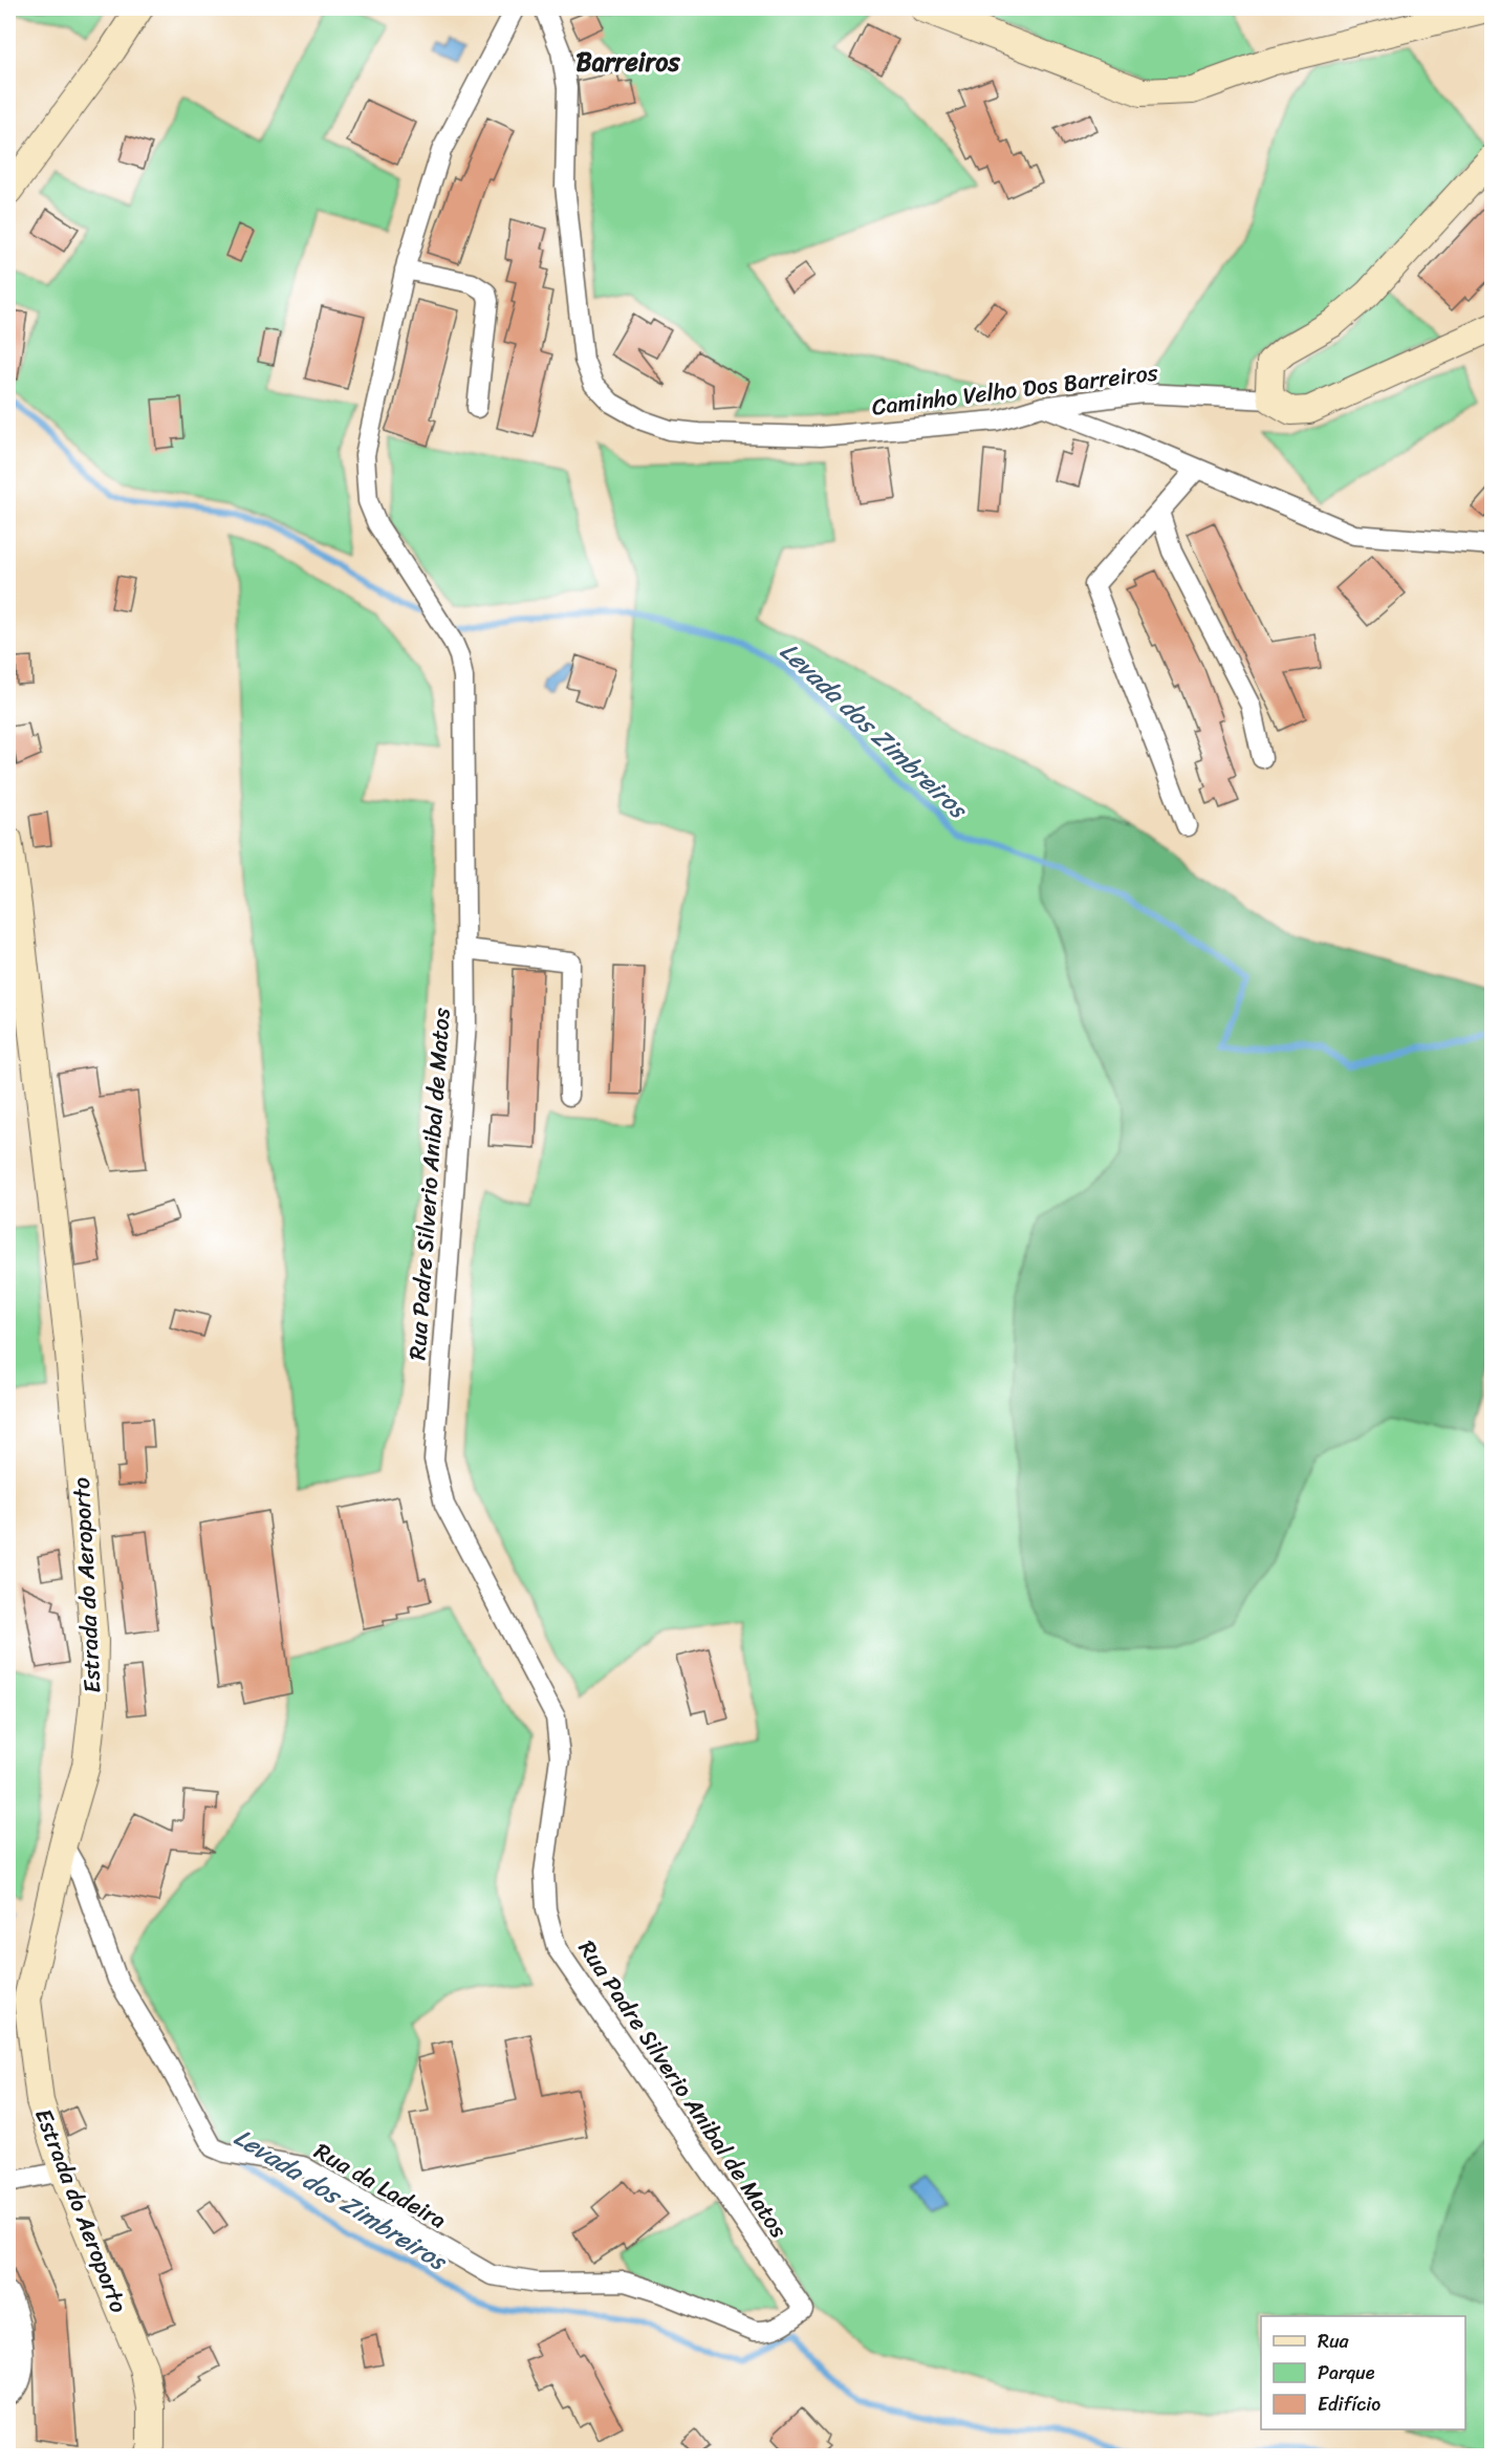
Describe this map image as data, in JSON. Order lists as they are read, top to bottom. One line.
{"streets":{"main road":["Estrada do Aeroporto"],"street":["Caminho Velho Dos Barreiros","Rua Padre Silverio Anibal de Matos","Rua da Ladeira"]},"crossings":[["Rua Padre Silverio Anibal de Matos","Rua da Ladeira"],["Estrada do Aeroporto","Rua da Ladeira"]],"districts":["Barreiros"],"water":["Levada dos Zimbreiros"],"legend":["Rua","Parque","Edifício"]}
